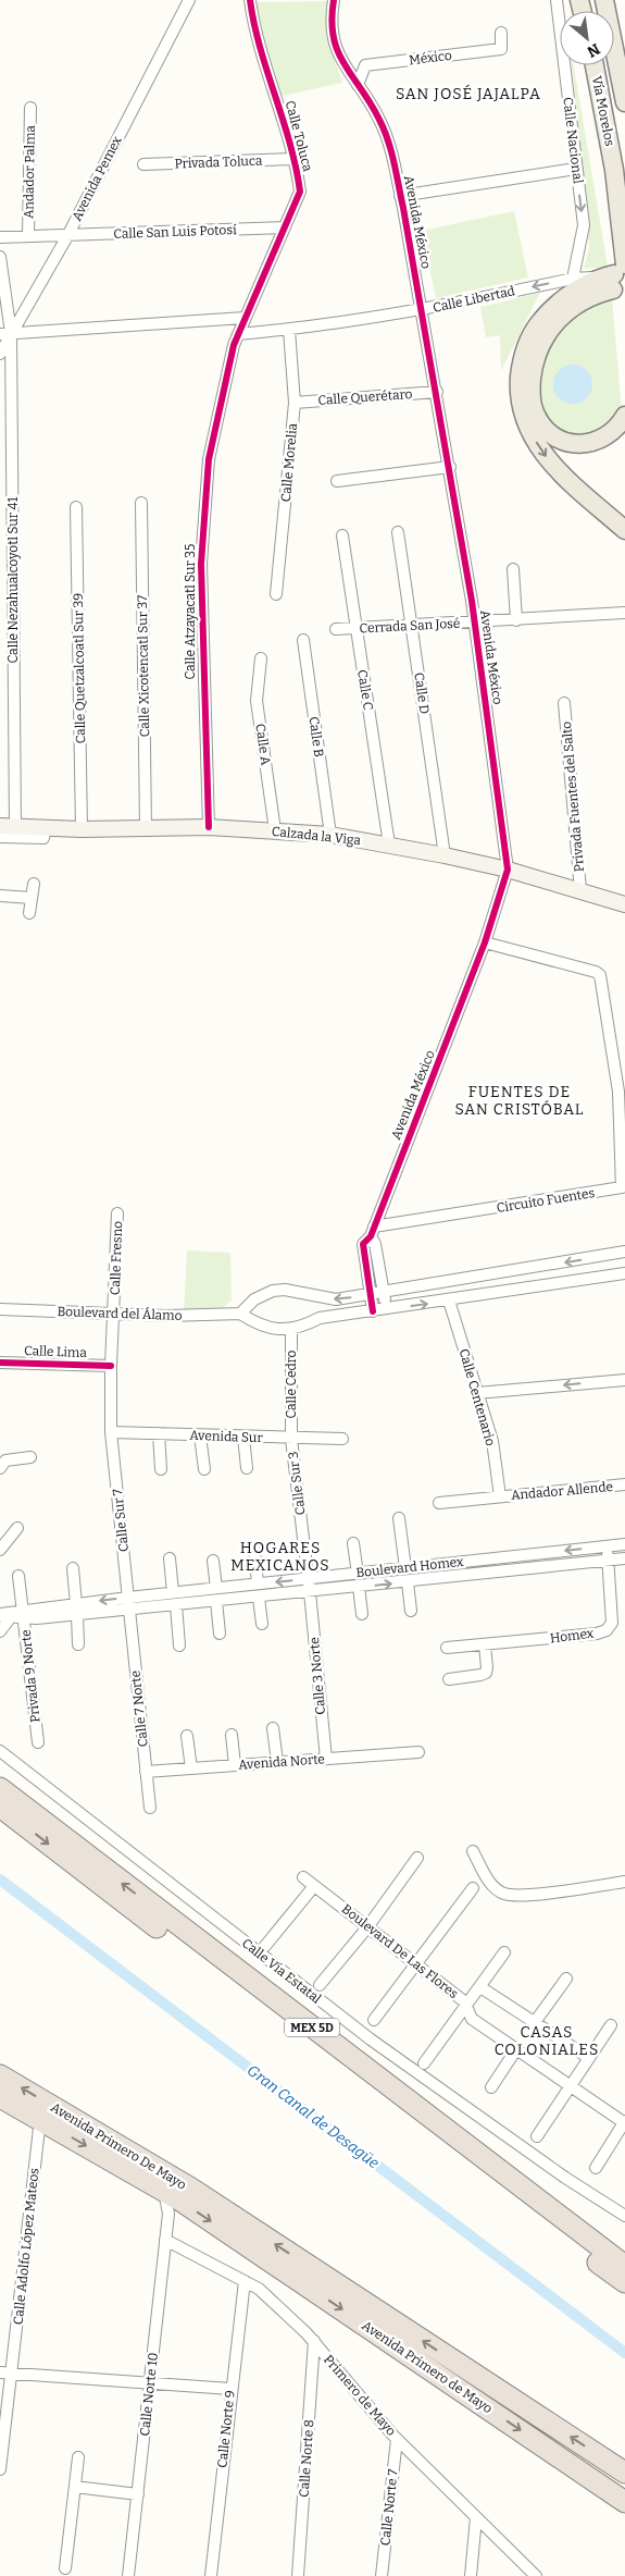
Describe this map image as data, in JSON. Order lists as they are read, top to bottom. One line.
{"streets":{"highway":["MEX 5D","Avenida Primero De Mayo","Avenida Primero de Mayo"],"main road":["Vía Morelos","Calzada la Viga"],"street":["México","Calle Toluca","Calle Nacional","Privada Toluca","Andador Palma","Avenida Pemex","Avenida México","Calle San Luis Potosí","Calle Libertad","Calle Querétaro","Calle Morelia","Calle Nezahualcoyotl Sur 41","Calle Atzayacatl Sur 35","Cerrada San José","Calle Xicotencatl Sur 37","Calle Quetzalcoatl Sur 39","Calle C","Calle D","Calle B","Calle A","Privada Fuentes del Salto","Circuito Fuentes","Calle Fresno","Boulevard del Álamo","Calle Lima","Calle Cedro","Calle Centenario","Avenida Sur","Calle Sur 3","Andador Allende","Calle Sur 7","Boulevard Homex","Homex","Privada 9 Norte","Calle 3 Norte","Calle 7 Norte","Avenida Norte","Boulevard De Las Flores","Calle Vía Estatal","Calle Adolfo López Mateos","Calle Norte 10","Primero de Mayo","Calle Norte 9","Calle Norte 8","Calle Norte 7"]},"crossings":[["México","Avenida México"],["Vía Morelos","Calle Libertad"],["Calle Toluca","Privada Toluca"],["Calle Toluca","Calle San Luis Potosí"],["Calle Toluca","Calle Libertad"],["Calle Toluca","Calle Atzayacatl Sur 35"],["Calle Nacional","Calle Libertad"],["Andador Palma","Calle San Luis Potosí"],["Avenida Pemex","Calle San Luis Potosí"],["Avenida Pemex","Calle Nezahualcoyotl Sur 41"],["Avenida México","Calle Libertad"],["Avenida México","Calle Querétaro"],["Avenida México","Cerrada San José"],["Avenida México","Calzada la Viga"],["Avenida México","Circuito Fuentes"],["Calle Libertad","Calle Morelia"],["Calle Libertad","Calle Atzayacatl Sur 35"],["Calle Querétaro","Calle Morelia"],["Calle Nezahualcoyotl Sur 41","Calzada la Viga"],["Calle Atzayacatl Sur 35","Calzada la Viga"],["Cerrada San José","Calle C"],["Cerrada San José","Calle D"],["Calle Xicotencatl Sur 37","Calzada la Viga"],["Calle Quetzalcoatl Sur 39","Calzada la Viga"],["Calle C","Calzada la Viga"],["Calle D","Calzada la Viga"],["Calle B","Calzada la Viga"],["Calle A","Calzada la Viga"],["Privada Fuentes del Salto","Calzada la Viga"],["Calle Fresno","Boulevard del Álamo"],["Calle Fresno","Calle Lima"],["Calle Fresno","Avenida Sur"],["Calle Fresno","Calle Sur 7"],["Calle Cedro","Avenida Sur"],["Calle Cedro","Calle Sur 3"],["Calle Centenario","Andador Allende"],["Avenida Sur","Calle Sur 3"],["Avenida Sur","Calle Sur 7"],["Calle Sur 3","Boulevard Homex"],["Calle Sur 3","Calle 3 Norte"],["Calle Sur 7","Boulevard Homex"],["Calle Sur 7","Calle 7 Norte"],["Boulevard Homex","Homex"],["Boulevard Homex","Privada 9 Norte"],["Boulevard Homex","Calle 3 Norte"],["Boulevard Homex","Calle 7 Norte"],["Calle 3 Norte","Avenida Norte"],["Calle 7 Norte","Avenida Norte"],["Avenida Primero De Mayo","Avenida Primero de Mayo"],["Avenida Primero De Mayo","Calle Norte 10"],["Calle Adolfo López Mateos","Avenida Primero de Mayo"],["Avenida Primero de Mayo","Calle Norte 10"],["Calle Norte 10","Primero de Mayo"],["Primero de Mayo","Calle Norte 9"],["Primero de Mayo","Calle Norte 8"],["Primero de Mayo","Calle Norte 7"]],"one_way":["Calle Nacional","Calle Libertad","Avenida Primero De Mayo"],"districts":["SAN JOSÉ JAJALPA","FUENTES DE SAN CRISTÓBAL","HOGARES MEXICANOS","CASAS COLONIALES"],"water":["Gran Canal de Desagüe"],"north":"bottom right"}
